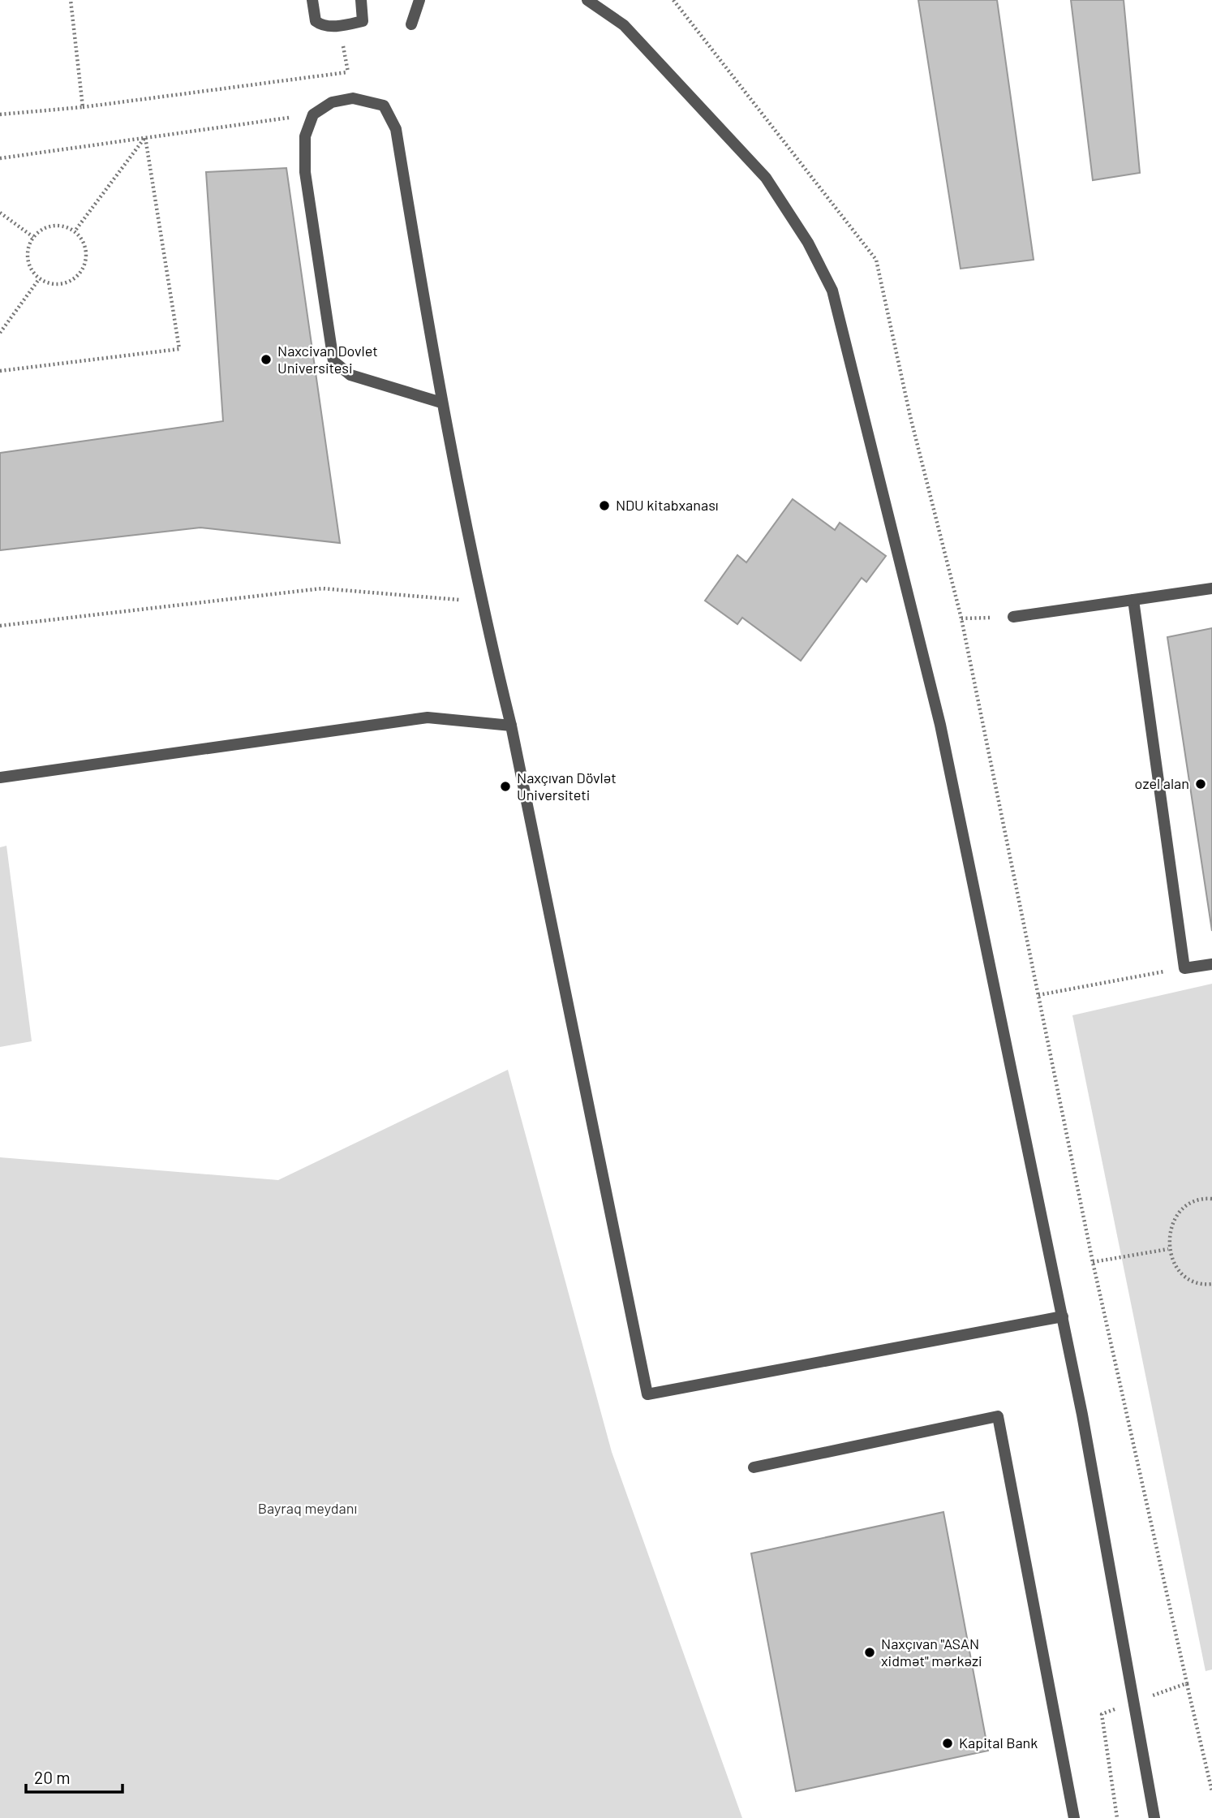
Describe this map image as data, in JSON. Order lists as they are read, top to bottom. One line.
{"parks":["Bayraq meydanı"],"places":["Naxcivan Dovlet Universitesi","NDU kitabxanası","ozel alan","Naxçıvan Dövlət Universiteti","Naxçıvan \"ASAN xidmət\" mərkəzi","Kapital Bank"],"scale_bar":"20 m"}
